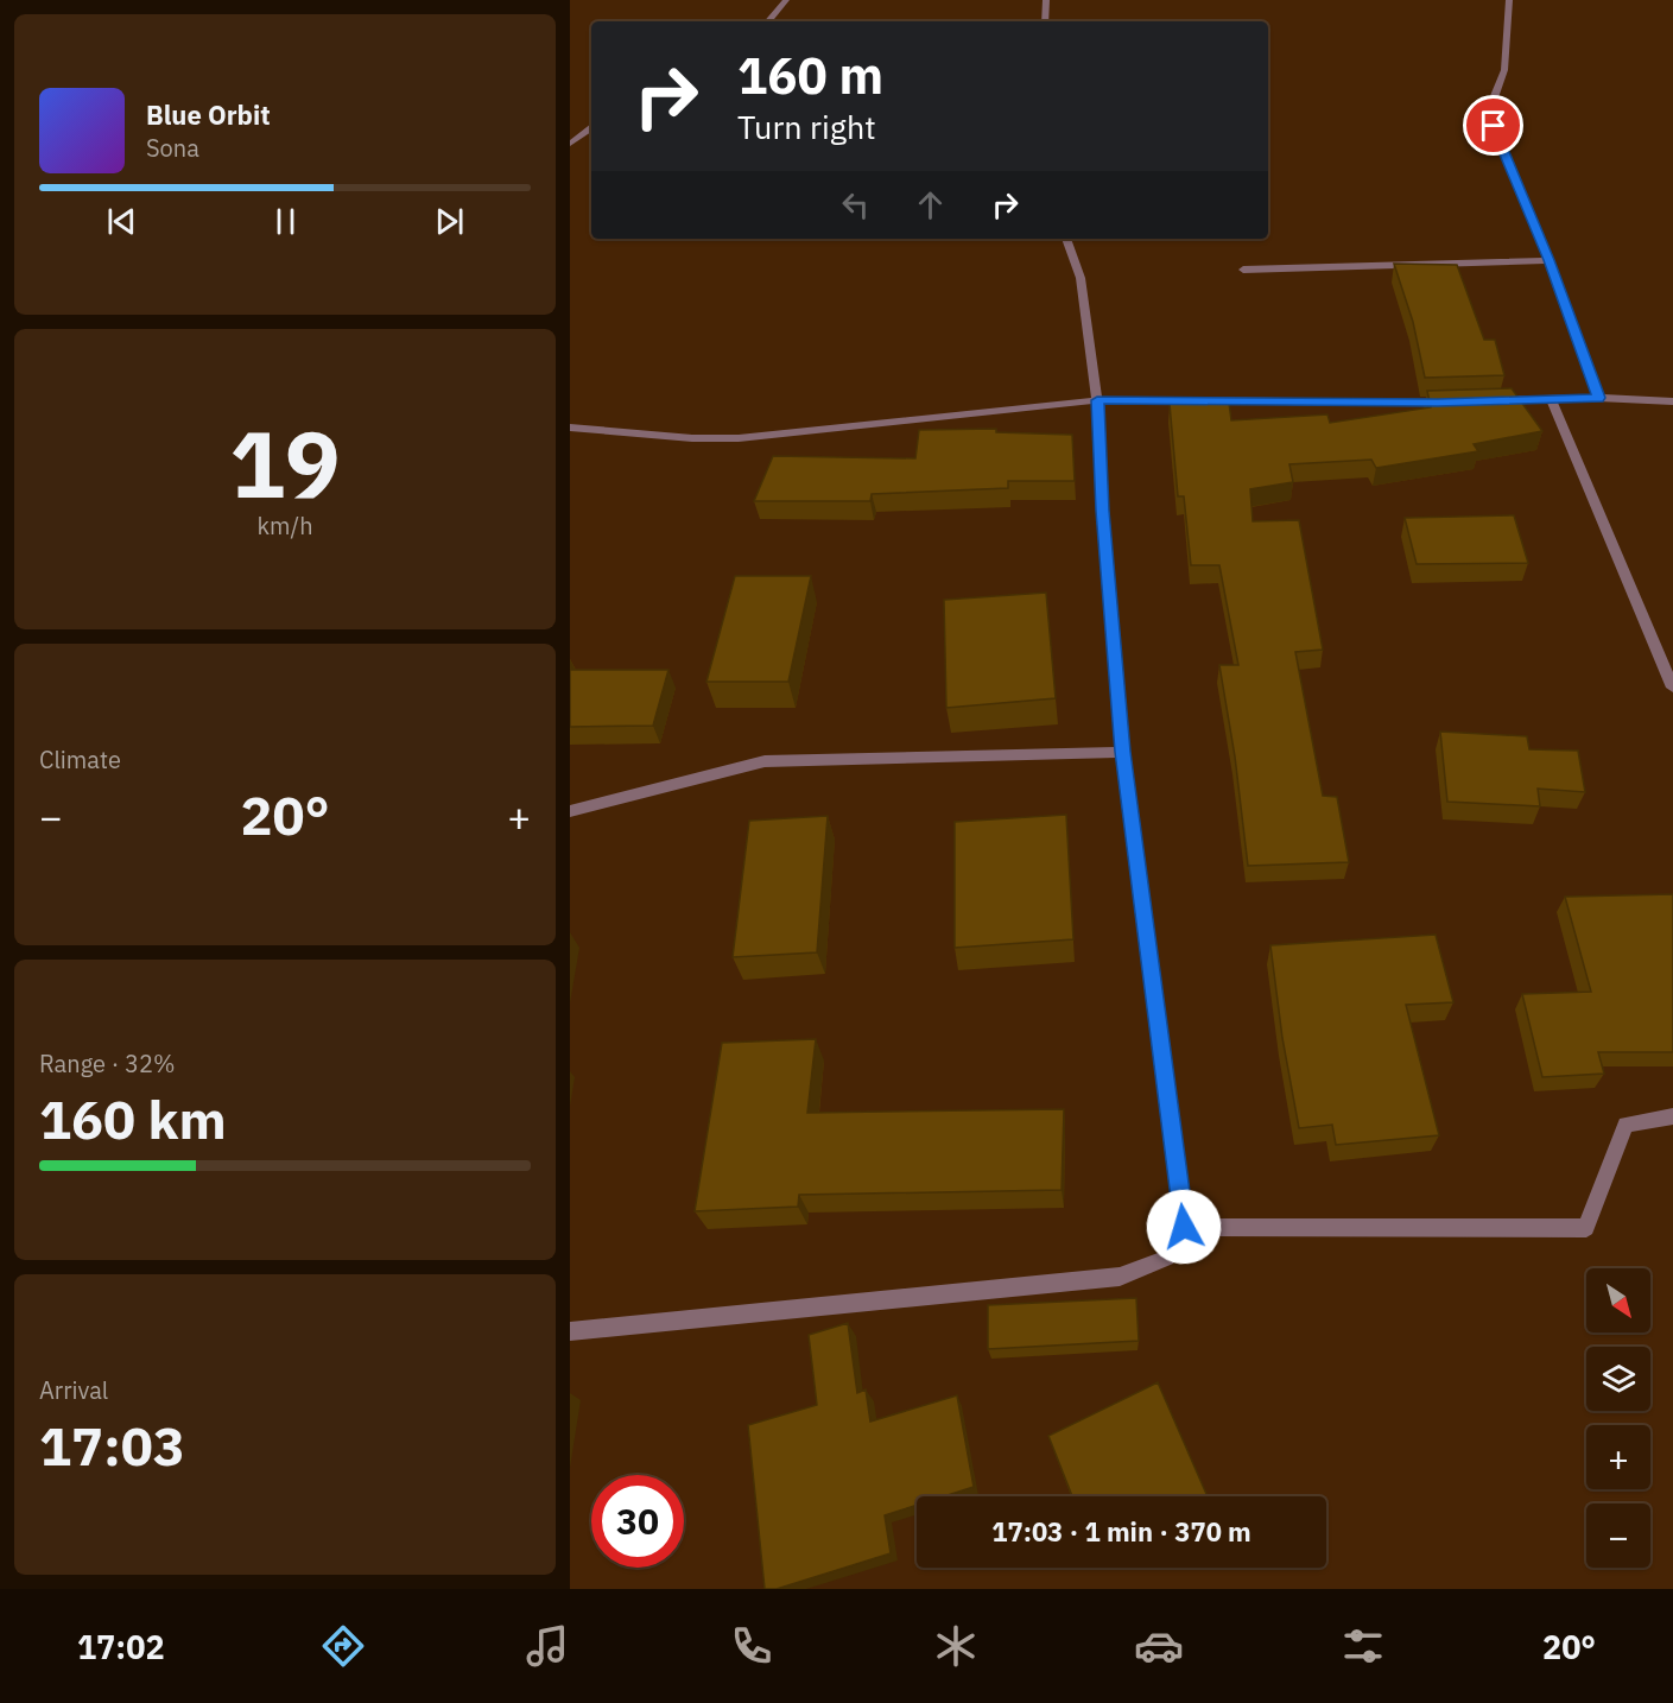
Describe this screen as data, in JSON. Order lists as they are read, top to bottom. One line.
{"north":"bottom right","page":{"turn":["160 m","Turn right"],"song":["Blue Orbit","Sona"],"tile":[["19","km/h"],"Climate",["Range · 32%","160 km"],["Arrival","17:03"]],"heat":["−","20°","+"],"map_buttons":["+","−"],"limit":"30","trip":"17:03 · 1 min · 370 m","tabs":["17:02","20°"]}}
